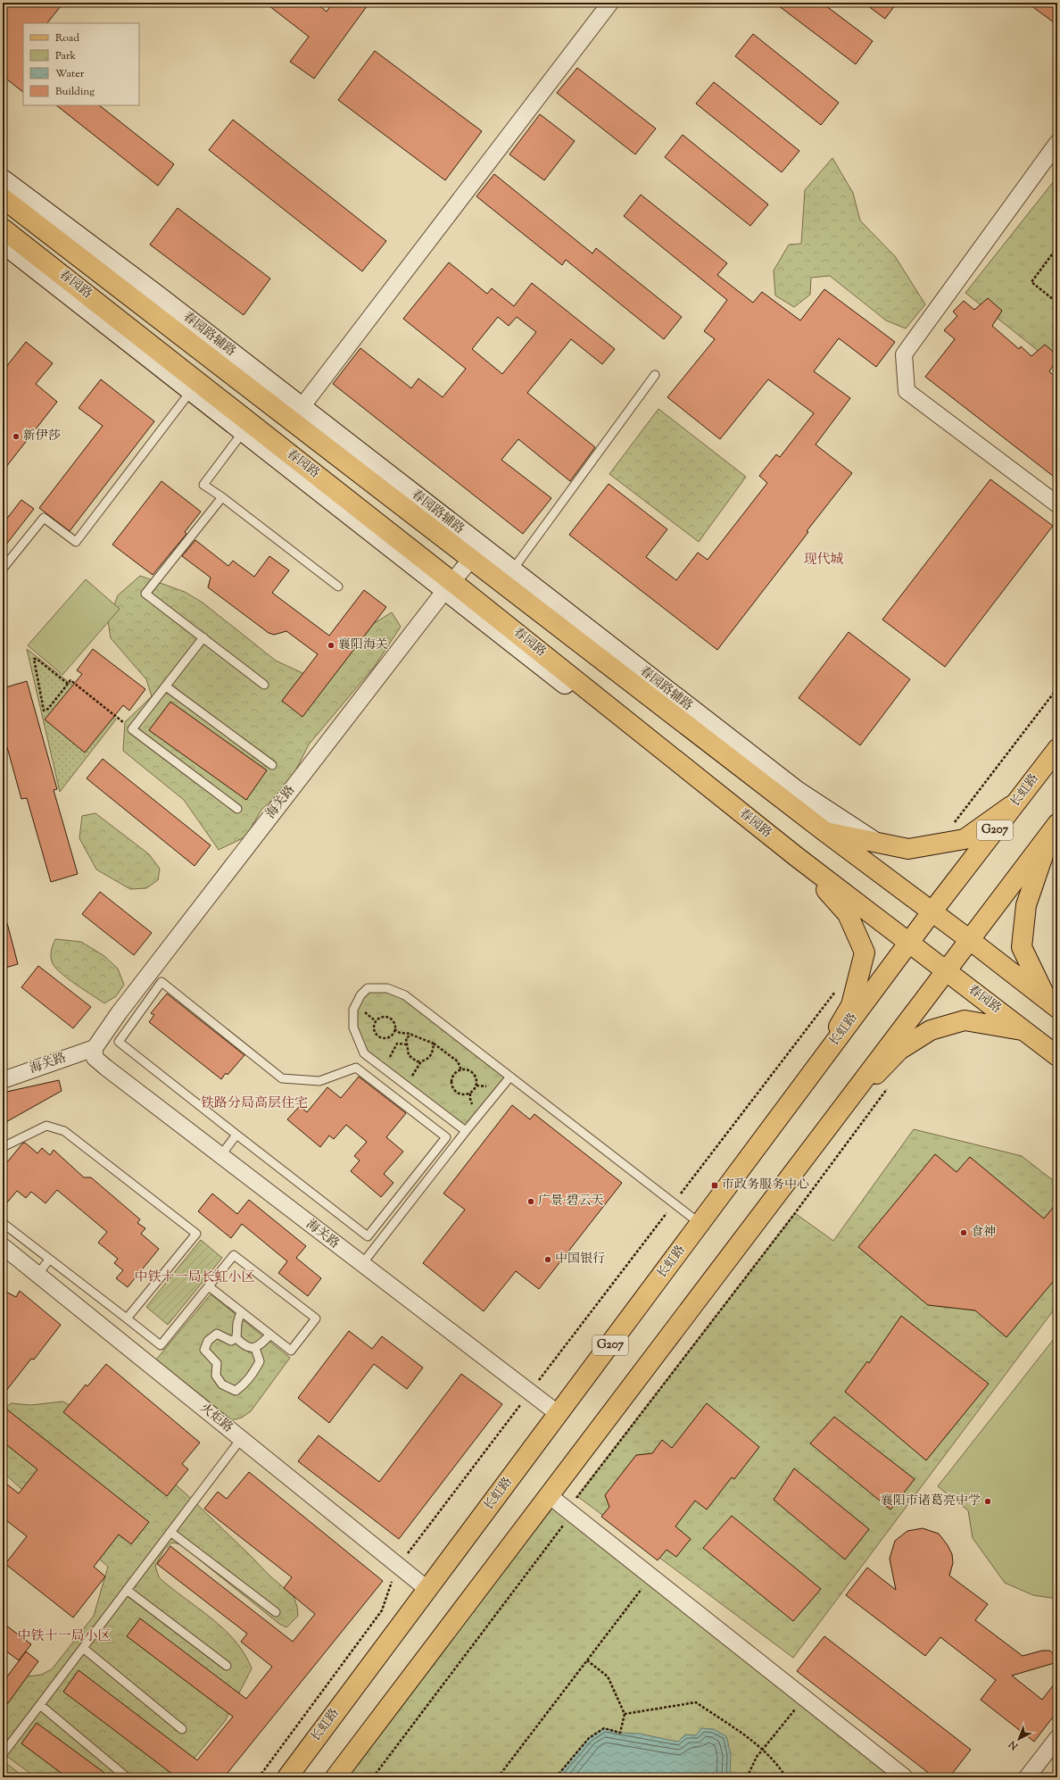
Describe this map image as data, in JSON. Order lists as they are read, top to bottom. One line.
{"streets":{"main road":["春园路","长虹路","G207"],"street":["春园路辅路","海关路","火炬路"]},"crossings":[["春园路","长虹路"],["春园路","海关路"],["长虹路","海关路"],["长虹路","火炬路"]],"districts":["现代城","铁路分局高层住宅","中铁十一局长虹小区","中铁十一局小区"],"places":{"other":["新伊莎","襄阳海关","广景·碧云天","食神","中国银行","襄阳市诸葛亮中学"],"transit":["市政务服务中心"]},"legend":["Road","Park","Water","Building"],"north":"bottom left"}
